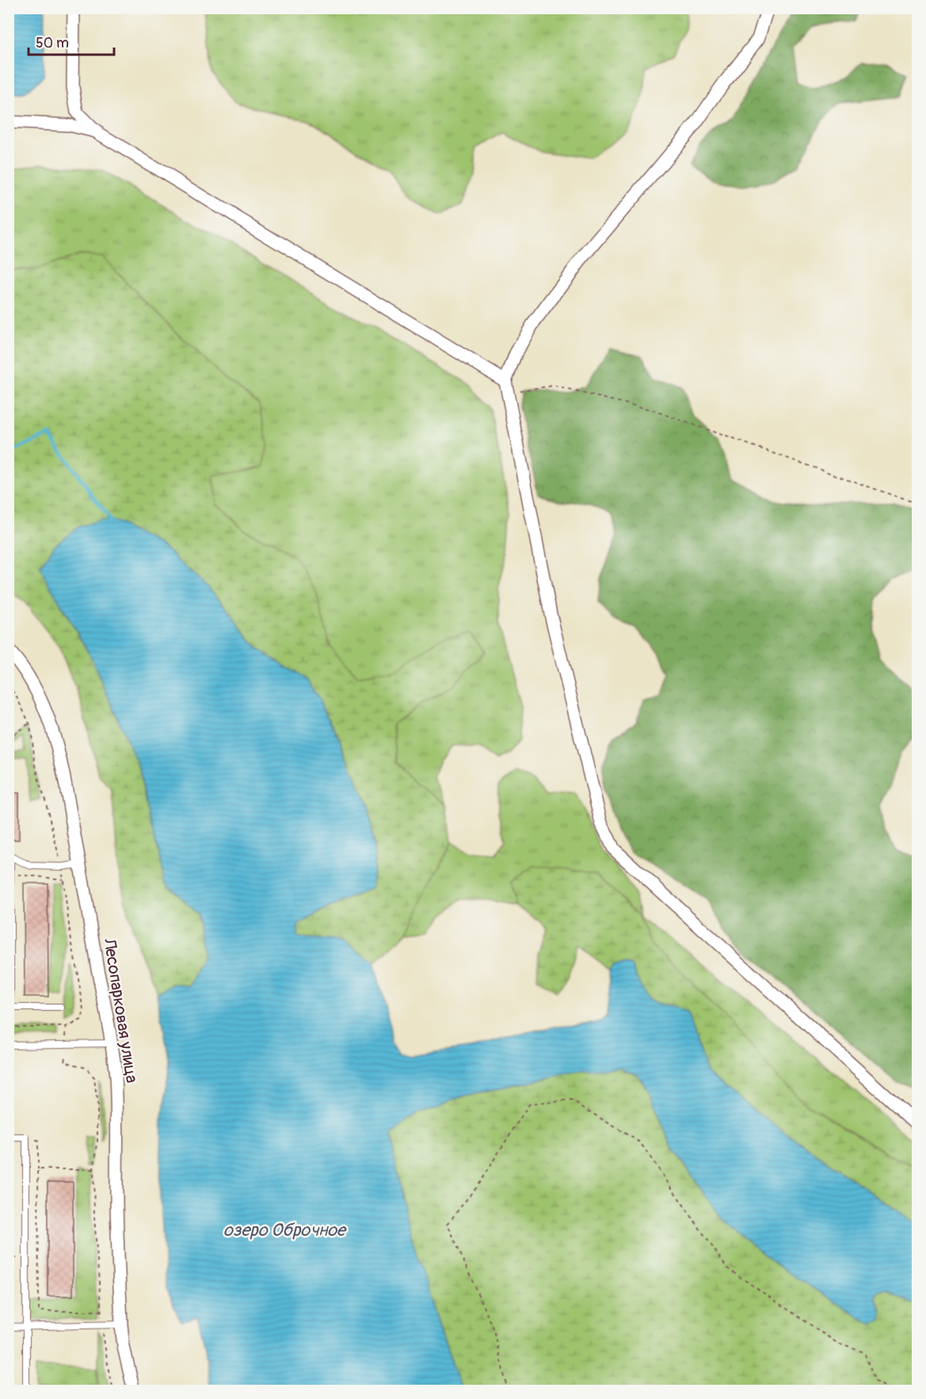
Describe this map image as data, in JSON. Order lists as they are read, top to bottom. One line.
{"streets":{"street":["Лесопарковая улица"]},"water":["озеро Оброчное"],"scale_bar":"50 m"}
